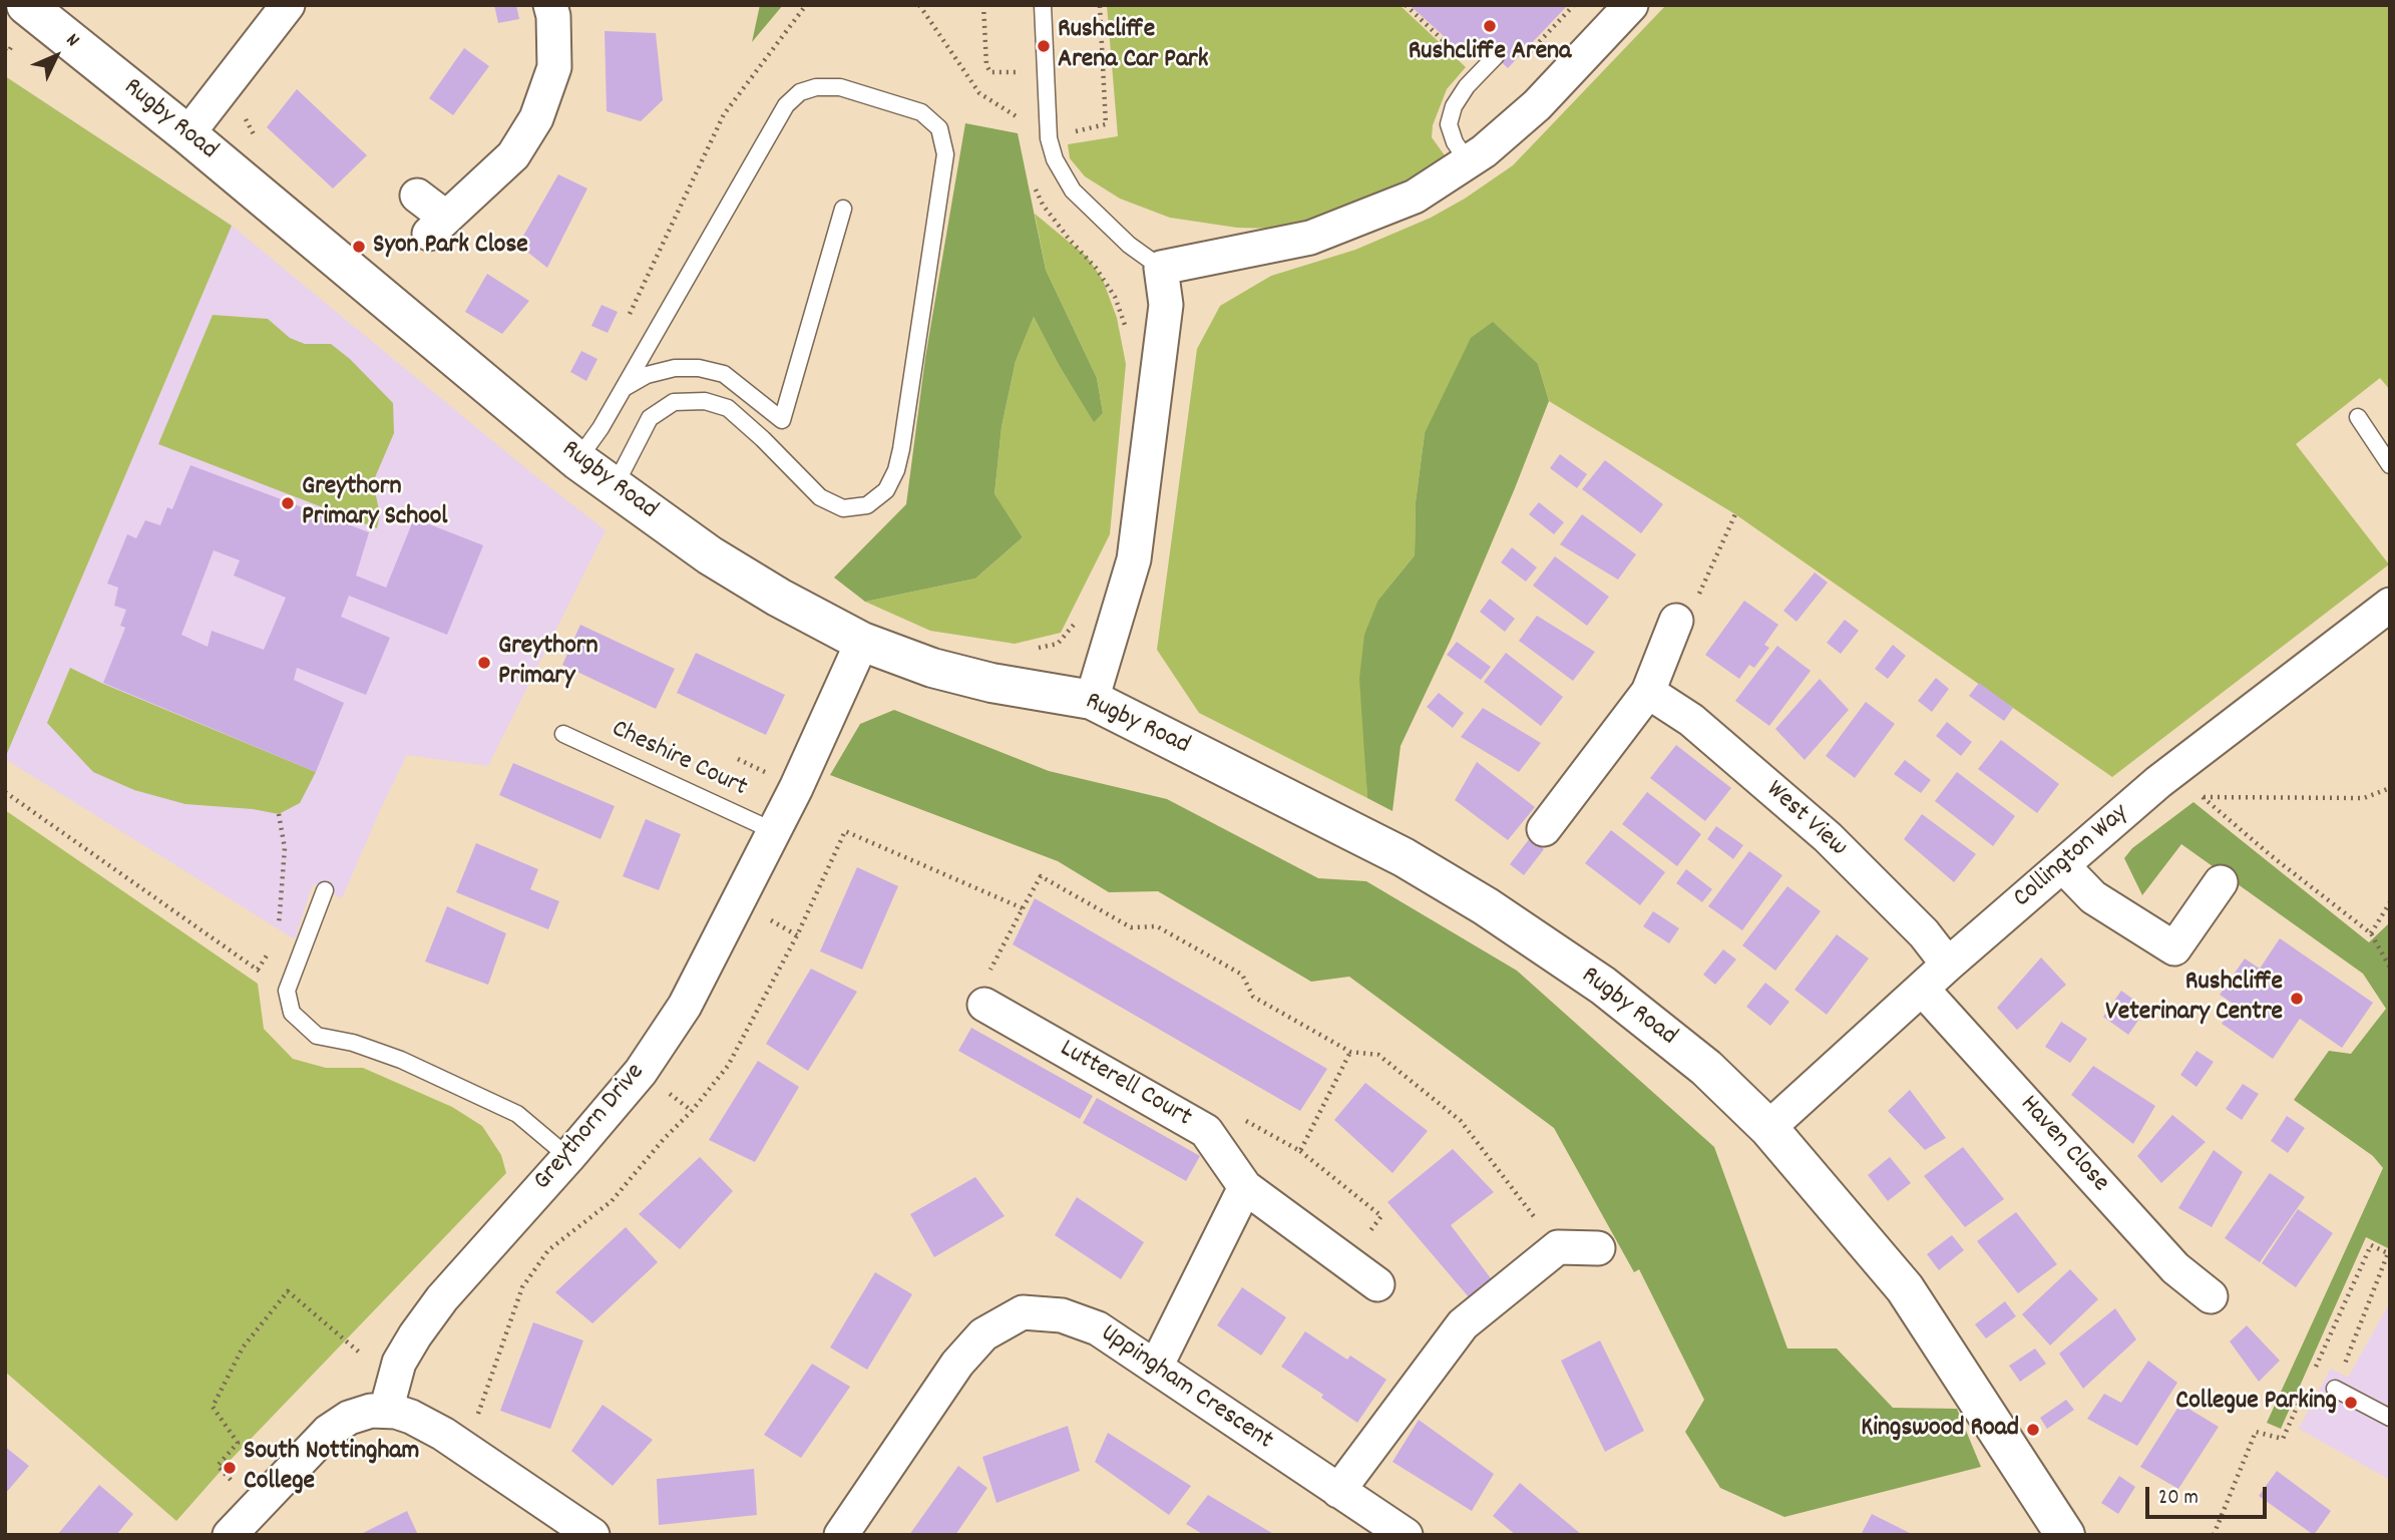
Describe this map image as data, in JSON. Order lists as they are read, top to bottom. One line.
{"streets":{"street":["Rugby Road","West View","Collington Way","Lutterell Court","Greythorn Drive","Haven Close","Uppingham Crescent"],"lane":["Cheshire Court"]},"crossings":[["Rugby Road","Collington Way"],["Rugby Road","Greythorn Drive"],["Cheshire Court","Greythorn Drive"],["West View","Collington Way"],["Collington Way","Haven Close"]],"places":["Rushcliffe Arena","Rushcliffe Arena Car Park","Syon Park Close","Greythorn Primary School","Greythorn Primary","Rushcliffe Veterinary Centre","Collegue Parking","Kingswood Road","South Nottingham College"],"scale_bar":"20 m","north":"top right"}
